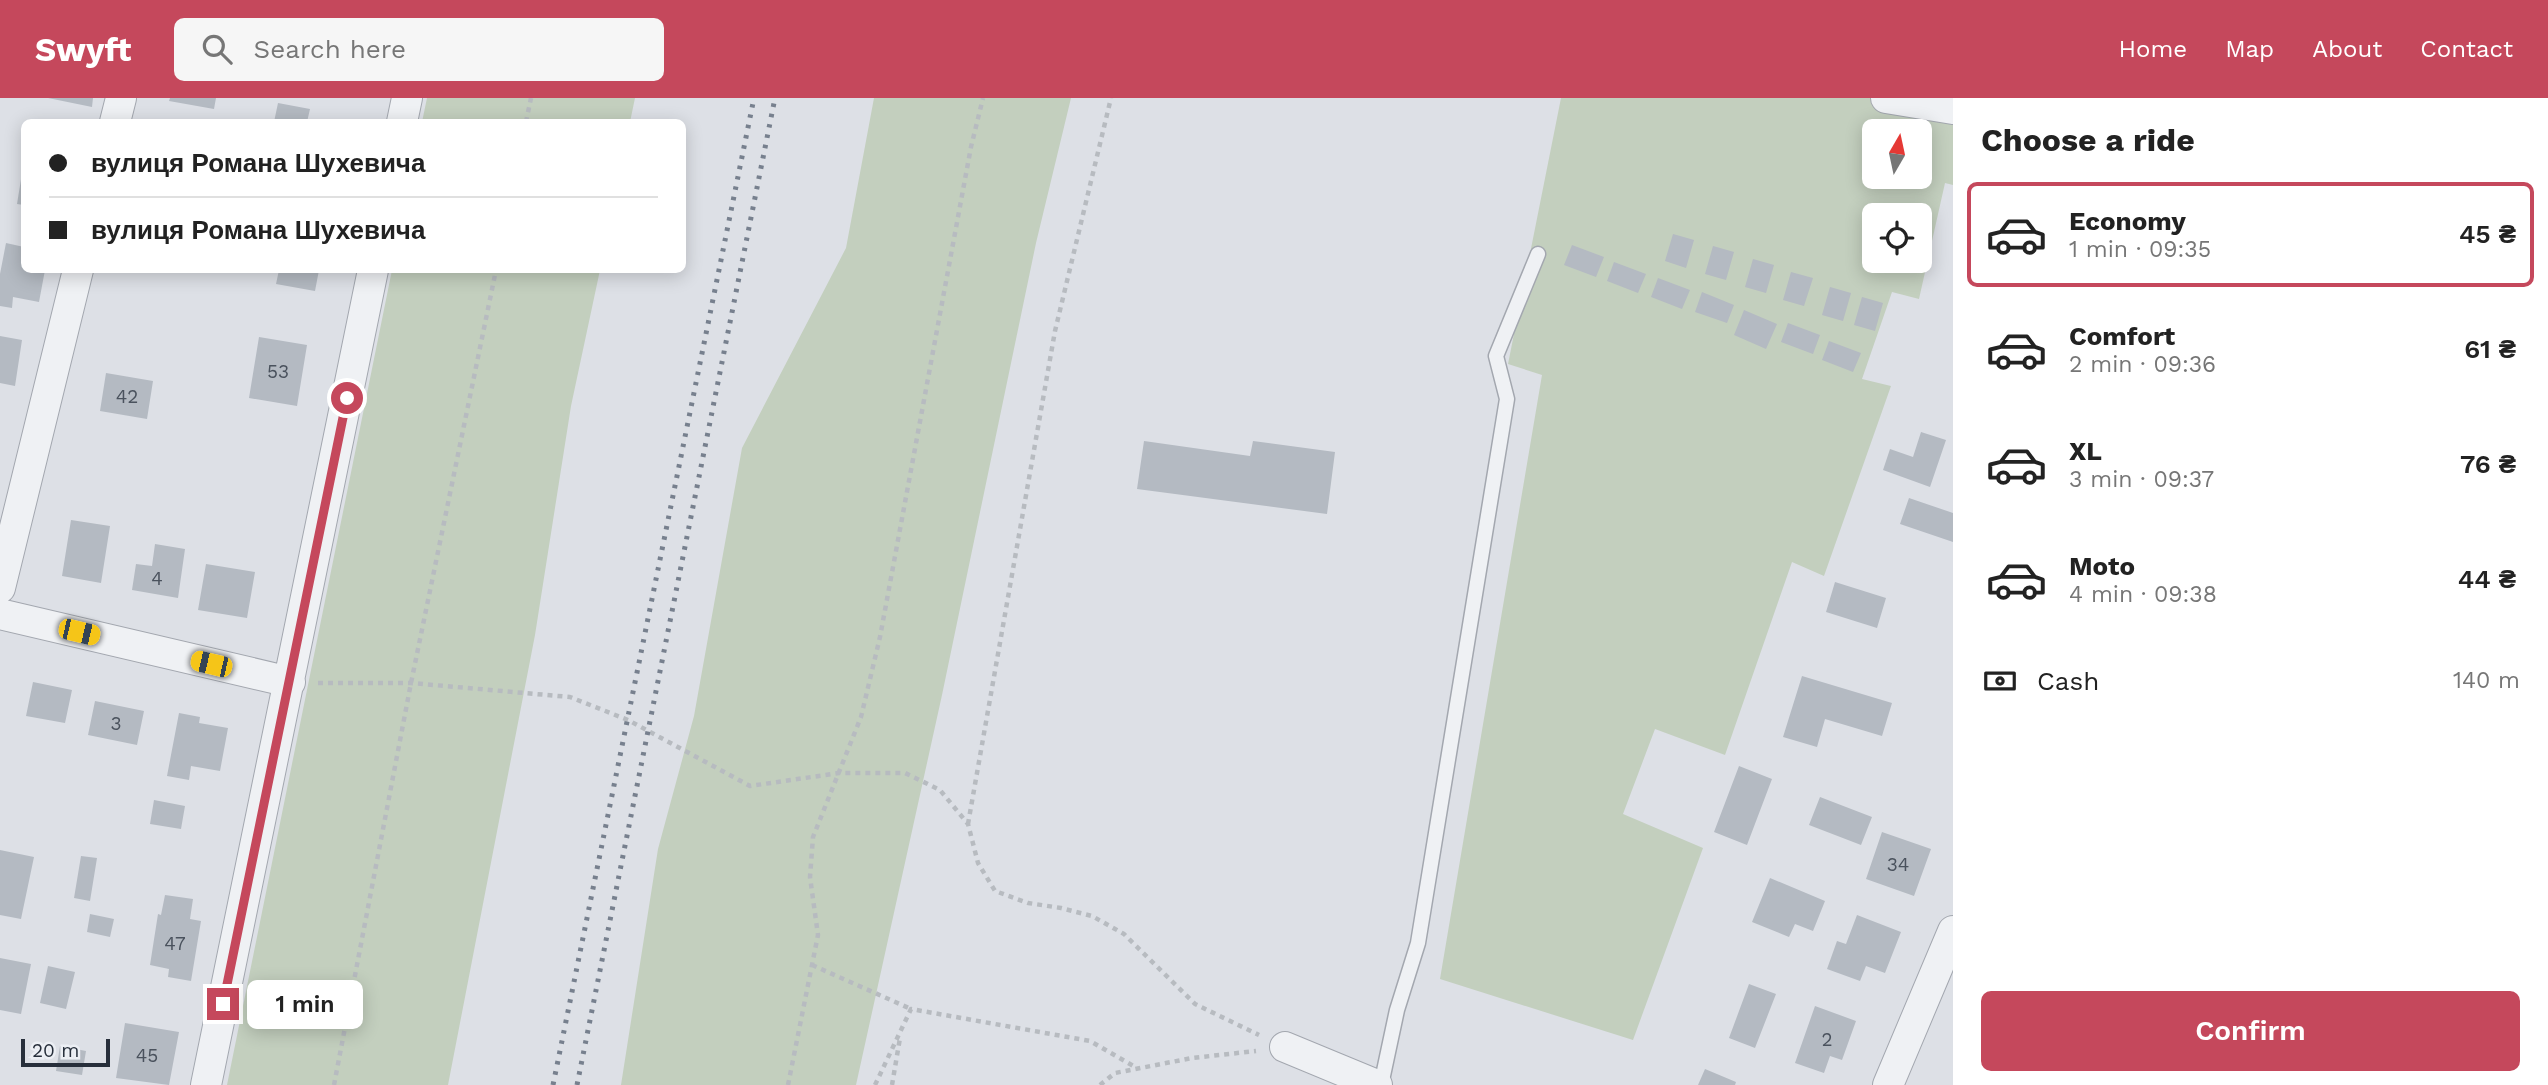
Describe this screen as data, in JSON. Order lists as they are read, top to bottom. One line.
{"house_numbers":["53","42","4","3","34","47","2","45"],"scale_bar":"20 m","north":"top","page":{"header":"Swyft","search":"Search here","nav":["Home","Map","About","Contact"],"heading":"Choose a ride","banner":["вулиця Романа Шухевича","вулиця Романа Шухевича"],"list":[{"name":"Economy","note":"1 min · 09:35","value":"45 ₴"},{"name":"Comfort","note":"2 min · 09:36","value":"61 ₴"},{"name":"XL","note":"3 min · 09:37","value":"76 ₴"},{"name":"Moto","note":"4 min · 09:38","value":"44 ₴"}],"pay":["Cash","140 m"],"buttons":"Confirm","bubble":"1 min","scale":"20 m"}}
